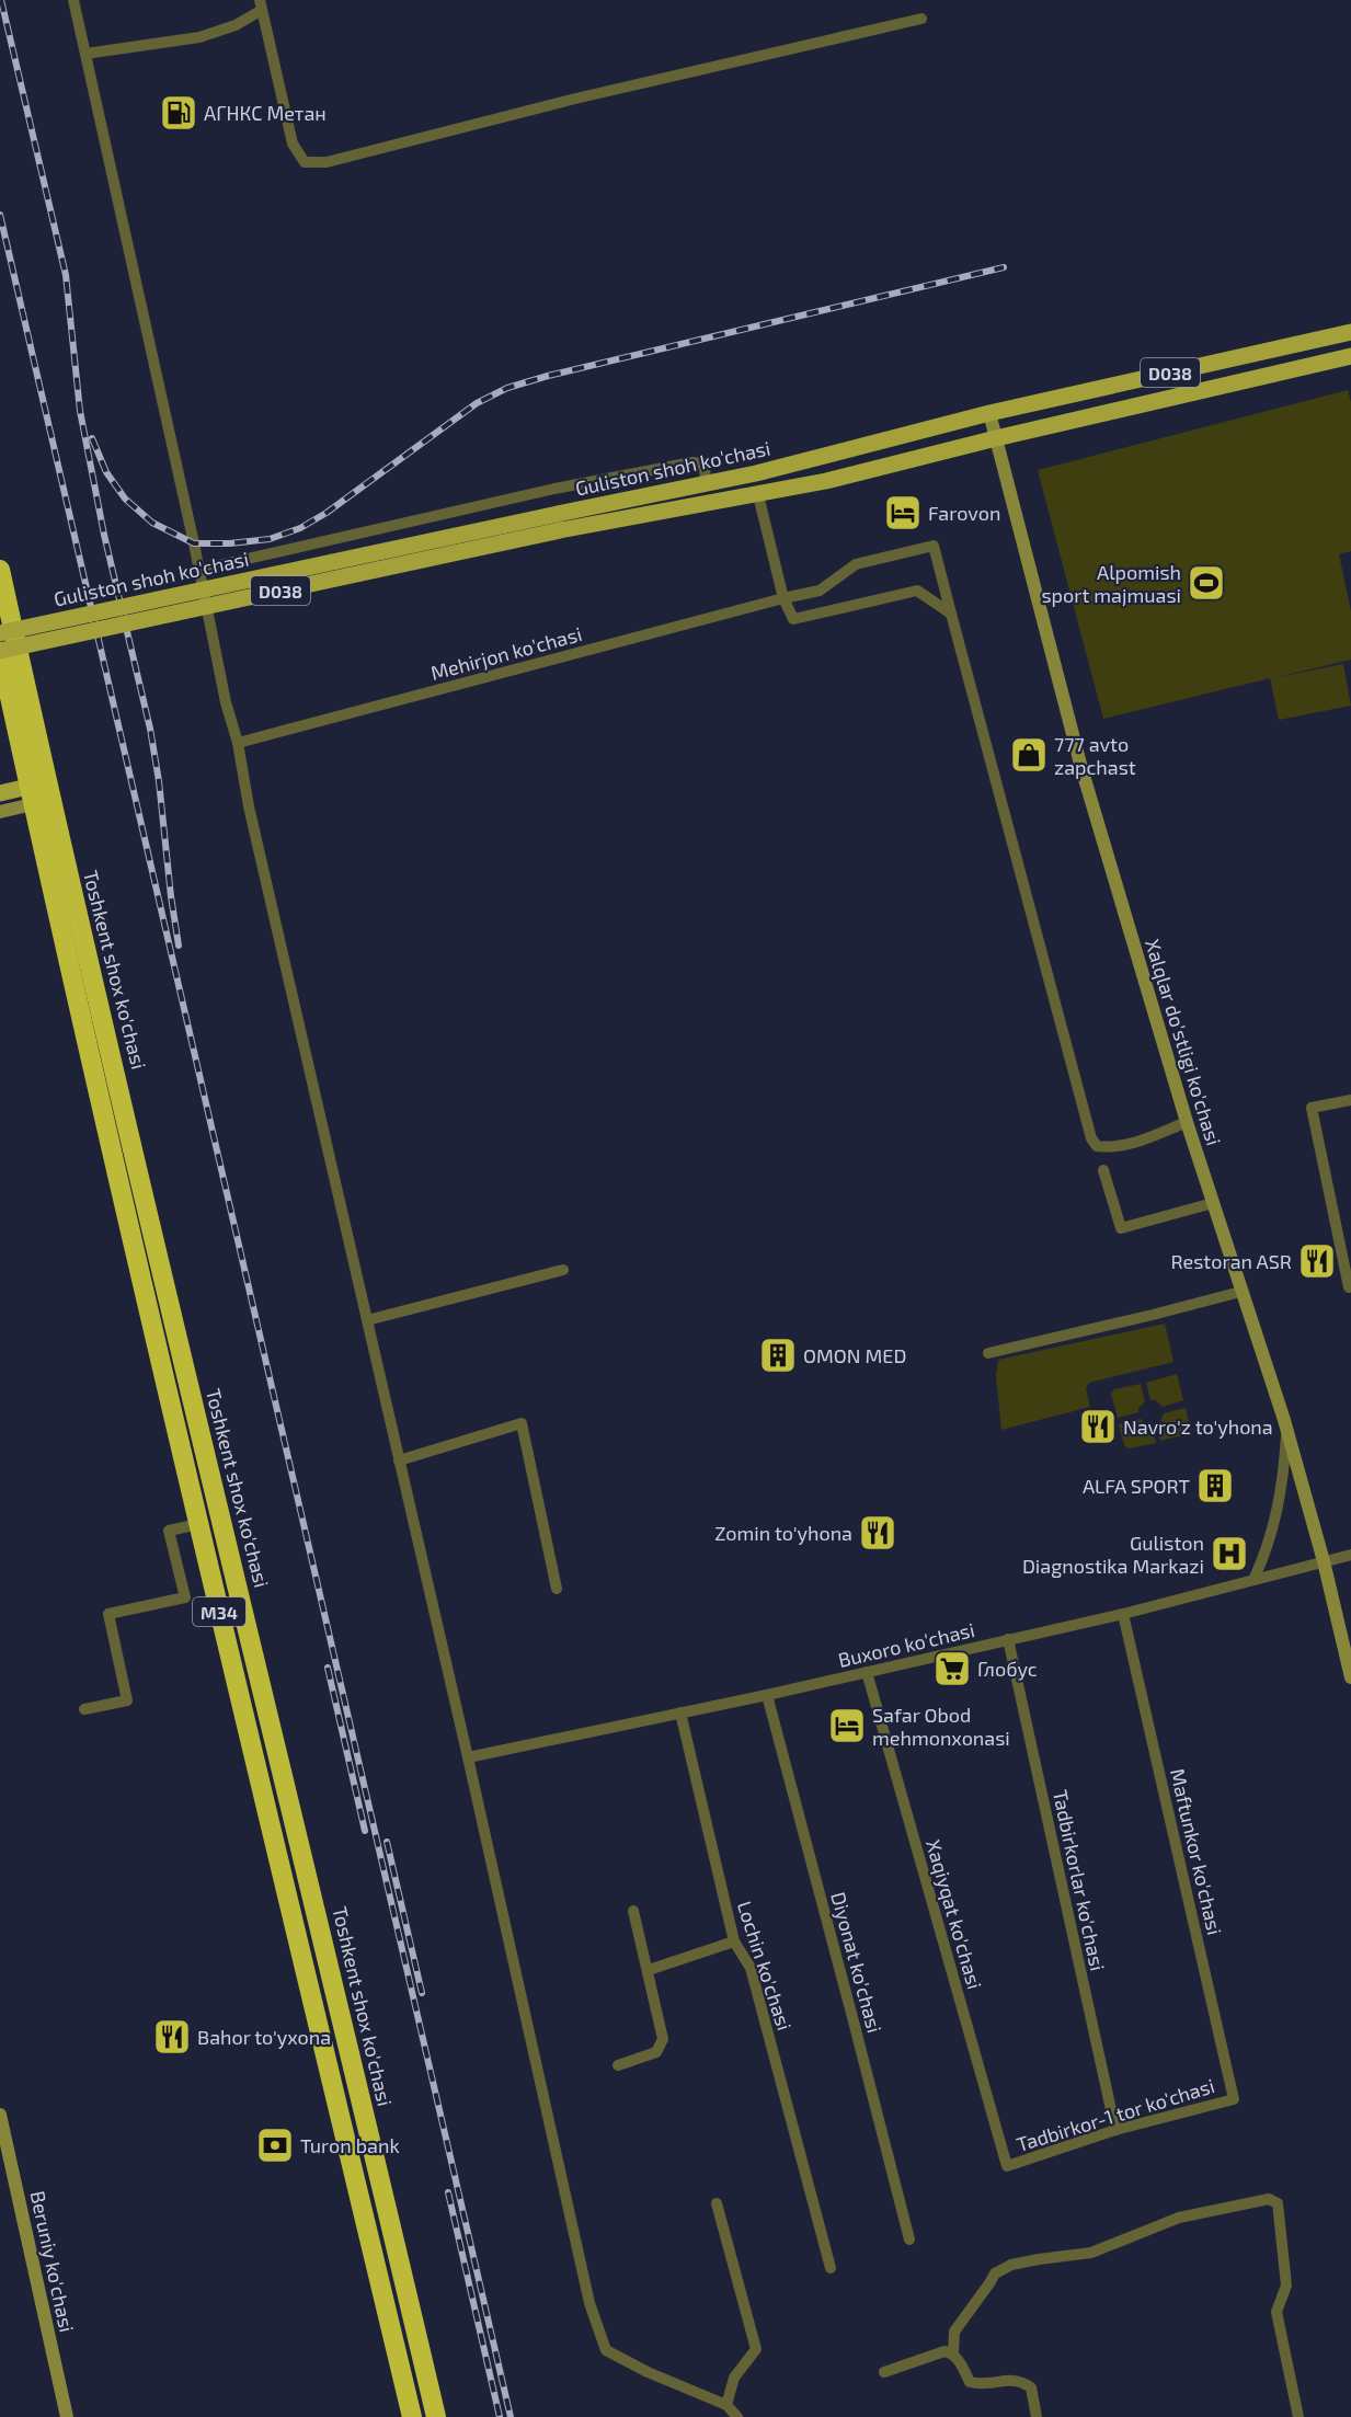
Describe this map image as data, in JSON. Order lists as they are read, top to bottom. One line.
{"streets":{"highway":["Toshkent shox ko'chasi","M34"],"main road":["D038","Guliston shoh ko'chasi"],"street":["Mehirjon ko'chasi","Xalqlar do'stligi ko'chasi","Buxoro ko'chasi","Maftunkor ko'chasi","Tadbirkorlar ko'chasi","Xaqiyqat ko'chasi","Diyonat ko'chasi","Lochin ko'chasi","Tadbirkor-1 tor ko'chasi","Beruniy ko'chasi"]},"crossings":[["Guliston shoh ko'chasi","Toshkent shox ko'chasi"],["Guliston shoh ko'chasi","Xalqlar do'stligi ko'chasi"],["Xalqlar do'stligi ko'chasi","Buxoro ko'chasi"],["Buxoro ko'chasi","Maftunkor ko'chasi"],["Buxoro ko'chasi","Tadbirkorlar ko'chasi"],["Buxoro ko'chasi","Xaqiyqat ko'chasi"],["Buxoro ko'chasi","Diyonat ko'chasi"],["Buxoro ko'chasi","Lochin ko'chasi"],["Maftunkor ko'chasi","Tadbirkor-1 tor ko'chasi"],["Tadbirkorlar ko'chasi","Tadbirkor-1 tor ko'chasi"],["Xaqiyqat ko'chasi","Tadbirkor-1 tor ko'chasi"]],"places":{"fuel station":["АГНКС Метан"],"hotel":["Farovon","Safar Obod mehmonxonasi"],"sports":["Alpomish sport majmuasi"],"shop":["777 avto zapchast"],"restaurant":["Restoran ASR","Navro'z to'yhona","Zomin to'yhona","Bahor to'yxona"],"building":["OMON MED","ALFA SPORT"],"hospital":["Guliston Diagnostika Markazi"],"supermarket":["Глобус"],"bank":["Turon bank"]}}
